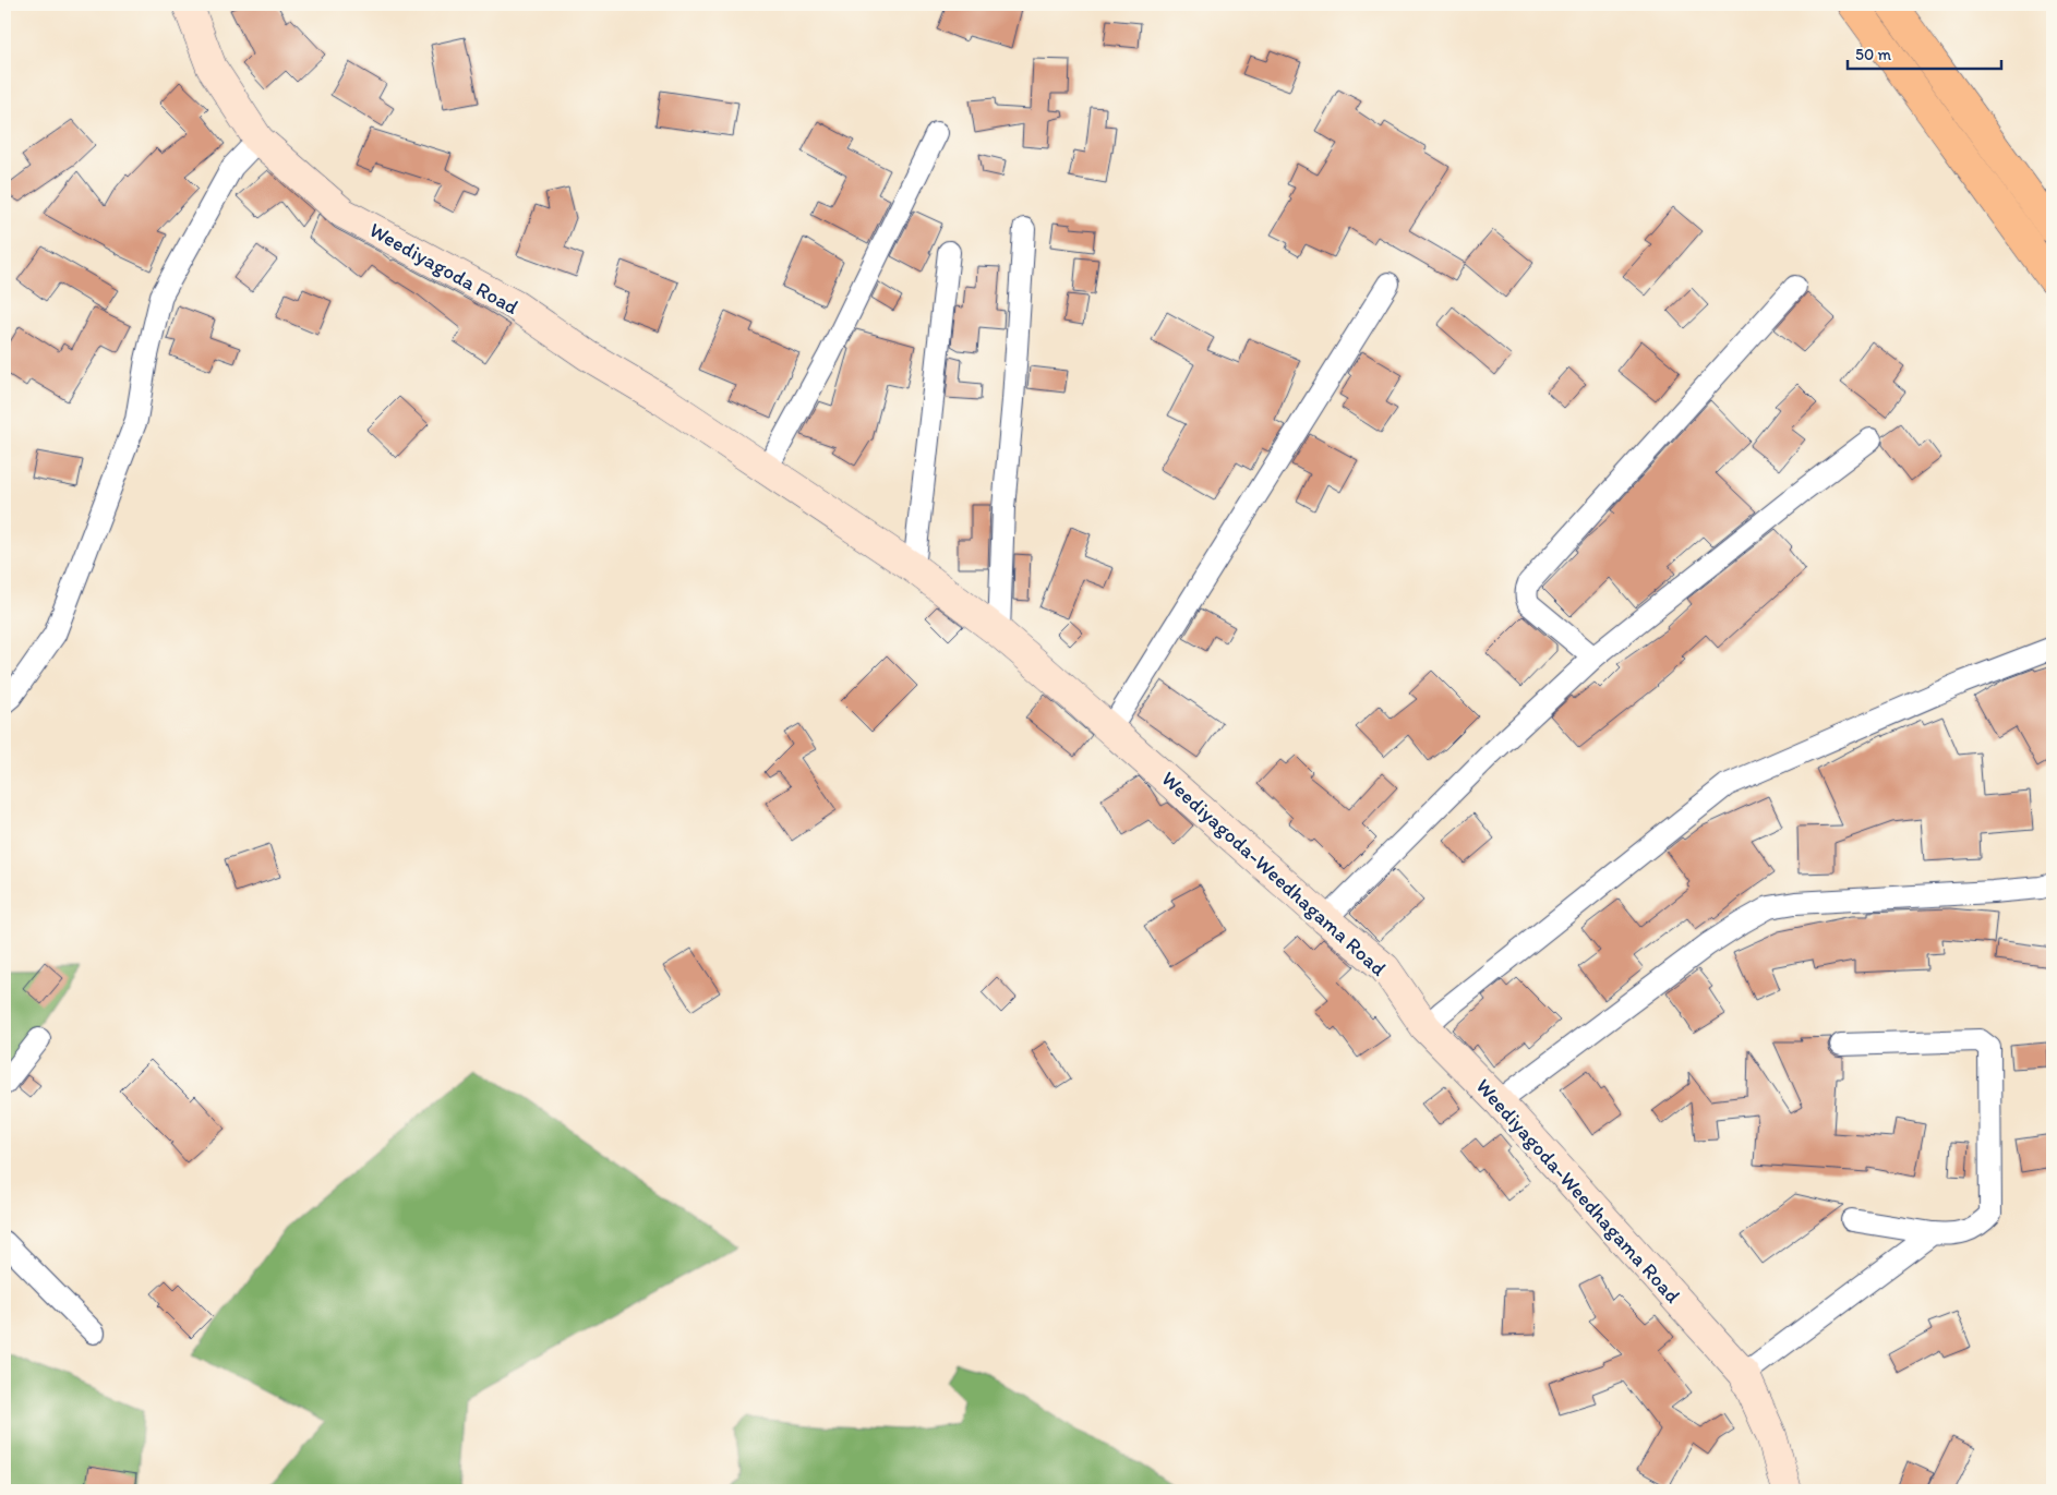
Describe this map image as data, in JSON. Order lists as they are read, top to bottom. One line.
{"streets":{"street":["Weediyagoda Road","Weediyagoda-Weedhagama Road"]},"crossings":[["Weediyagoda Road","Weediyagoda-Weedhagama Road"]],"scale_bar":"50 m"}
